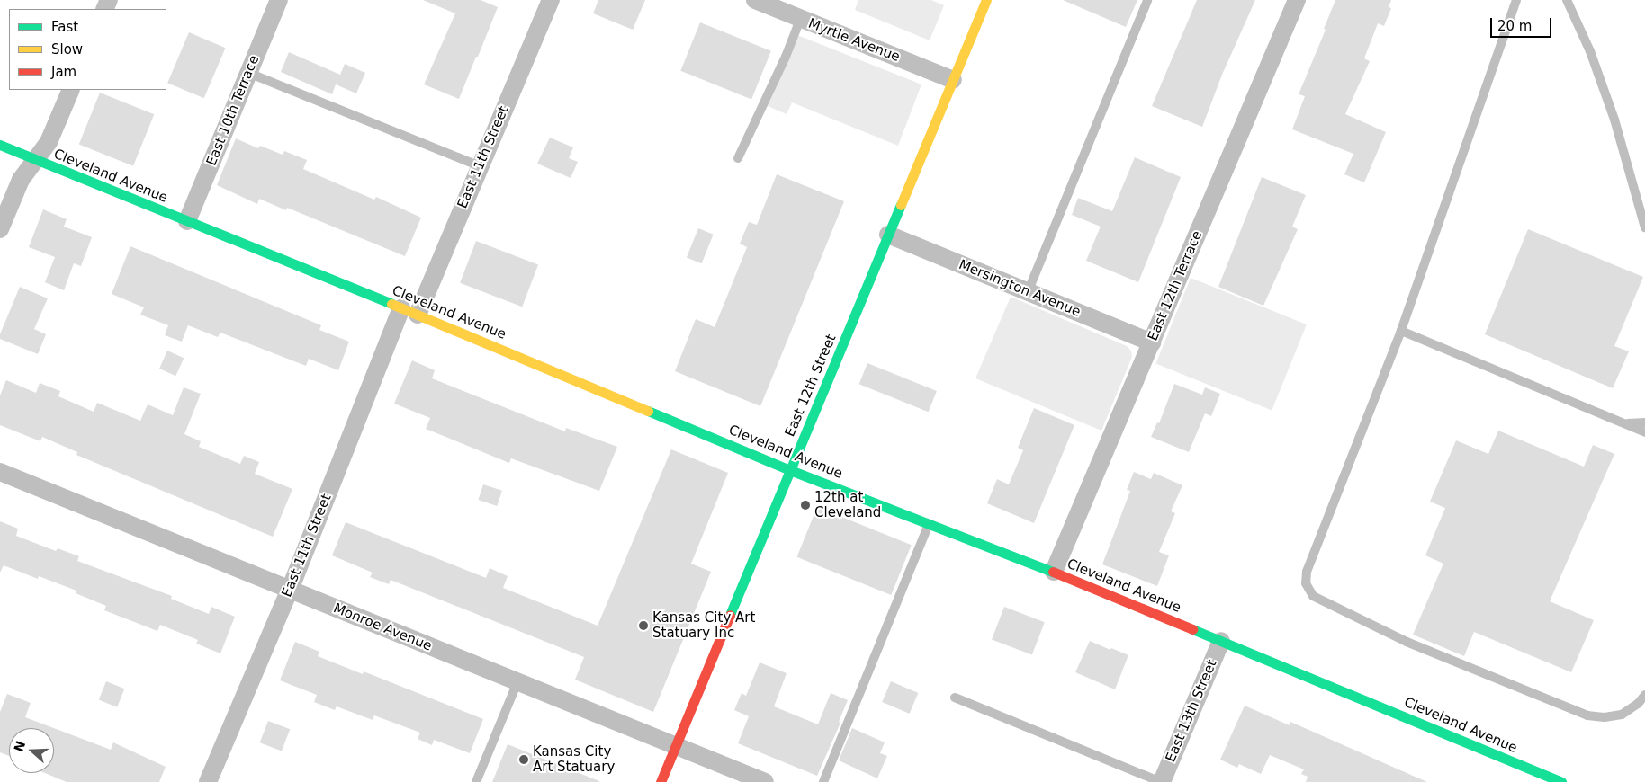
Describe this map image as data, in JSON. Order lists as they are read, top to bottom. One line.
{"streets":{"street":["Myrtle Avenue","East 10th Terrace","East 11th Street","Cleveland Avenue","East 12th Terrace","Mersington Avenue","East 12th Street","Monroe Avenue","East 13th Street"]},"crossings":[["Myrtle Avenue","East 12th Street"],["East 10th Terrace","Cleveland Avenue"],["East 11th Street","Cleveland Avenue"],["East 11th Street","Monroe Avenue"],["Cleveland Avenue","East 12th Terrace"],["Cleveland Avenue","East 12th Street"],["Cleveland Avenue","East 13th Street"],["East 12th Terrace","Mersington Avenue"],["Mersington Avenue","East 12th Street"],["East 12th Street","Monroe Avenue"]],"places":["12th at Cleveland","Kansas City Art Statuary Inc","Kansas City Art Statuary"],"legend":["Fast","Slow","Jam"],"scale_bar":"20 m","north":"left"}
